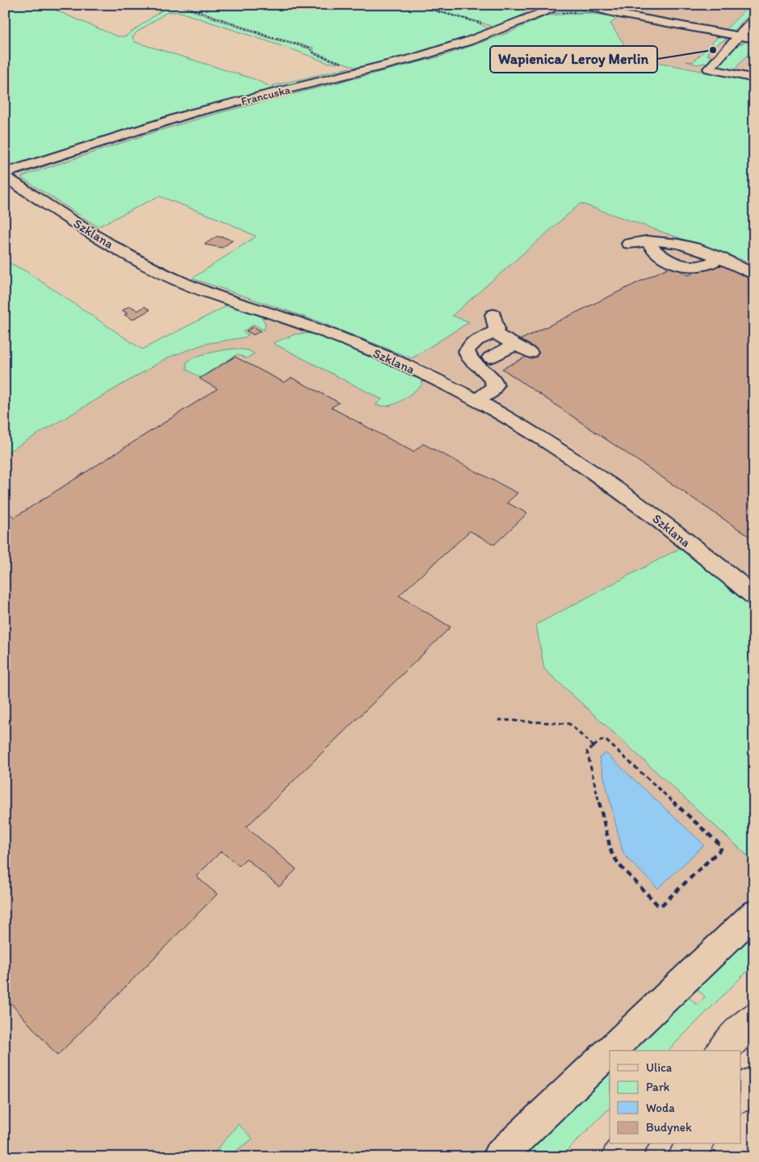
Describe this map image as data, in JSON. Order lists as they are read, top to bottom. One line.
{"streets":{"street":["Francuska","Szklana"]},"places":["Wapienica/ Leroy Merlin"],"legend":["Ulica","Park","Woda","Budynek"]}
